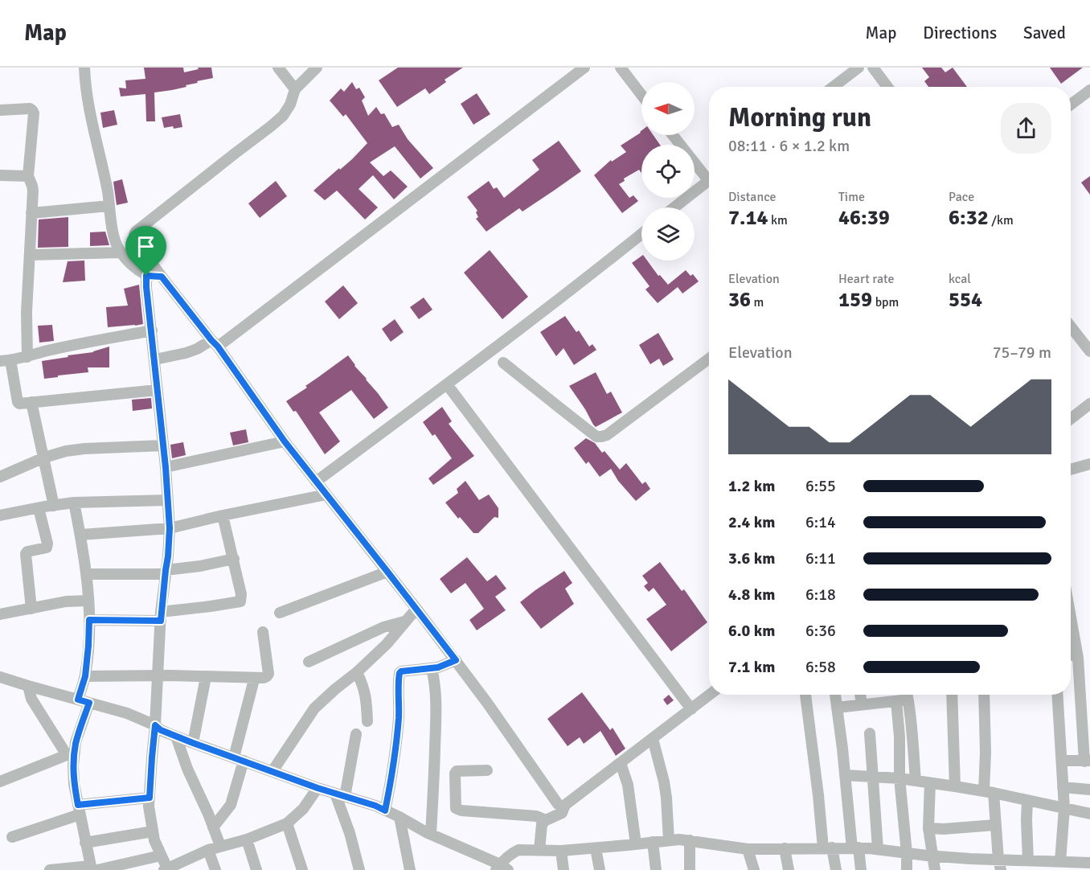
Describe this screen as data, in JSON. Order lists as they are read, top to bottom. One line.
{"north":"left","page":{"header":"Map","nav":["Map","Directions","Saved"],"heading":["Morning run","08:11 · 6 × 1.2 km"],"stats":[["Distance","7.14 km"],["Time","46:39"],["Pace","6:32 /km"],["Elevation","36 m"],["Heart rate","159 bpm"],["kcal","554"]],"chart":["Elevation","75–79 m"],"list":[{"name":"1.2 km","note":"6:55"},{"name":"2.4 km","note":"6:14"},{"name":"3.6 km","note":"6:11"},{"name":"4.8 km","note":"6:18"},{"name":"6.0 km","note":"6:36"},{"name":"7.1 km","note":"6:58"}]}}
